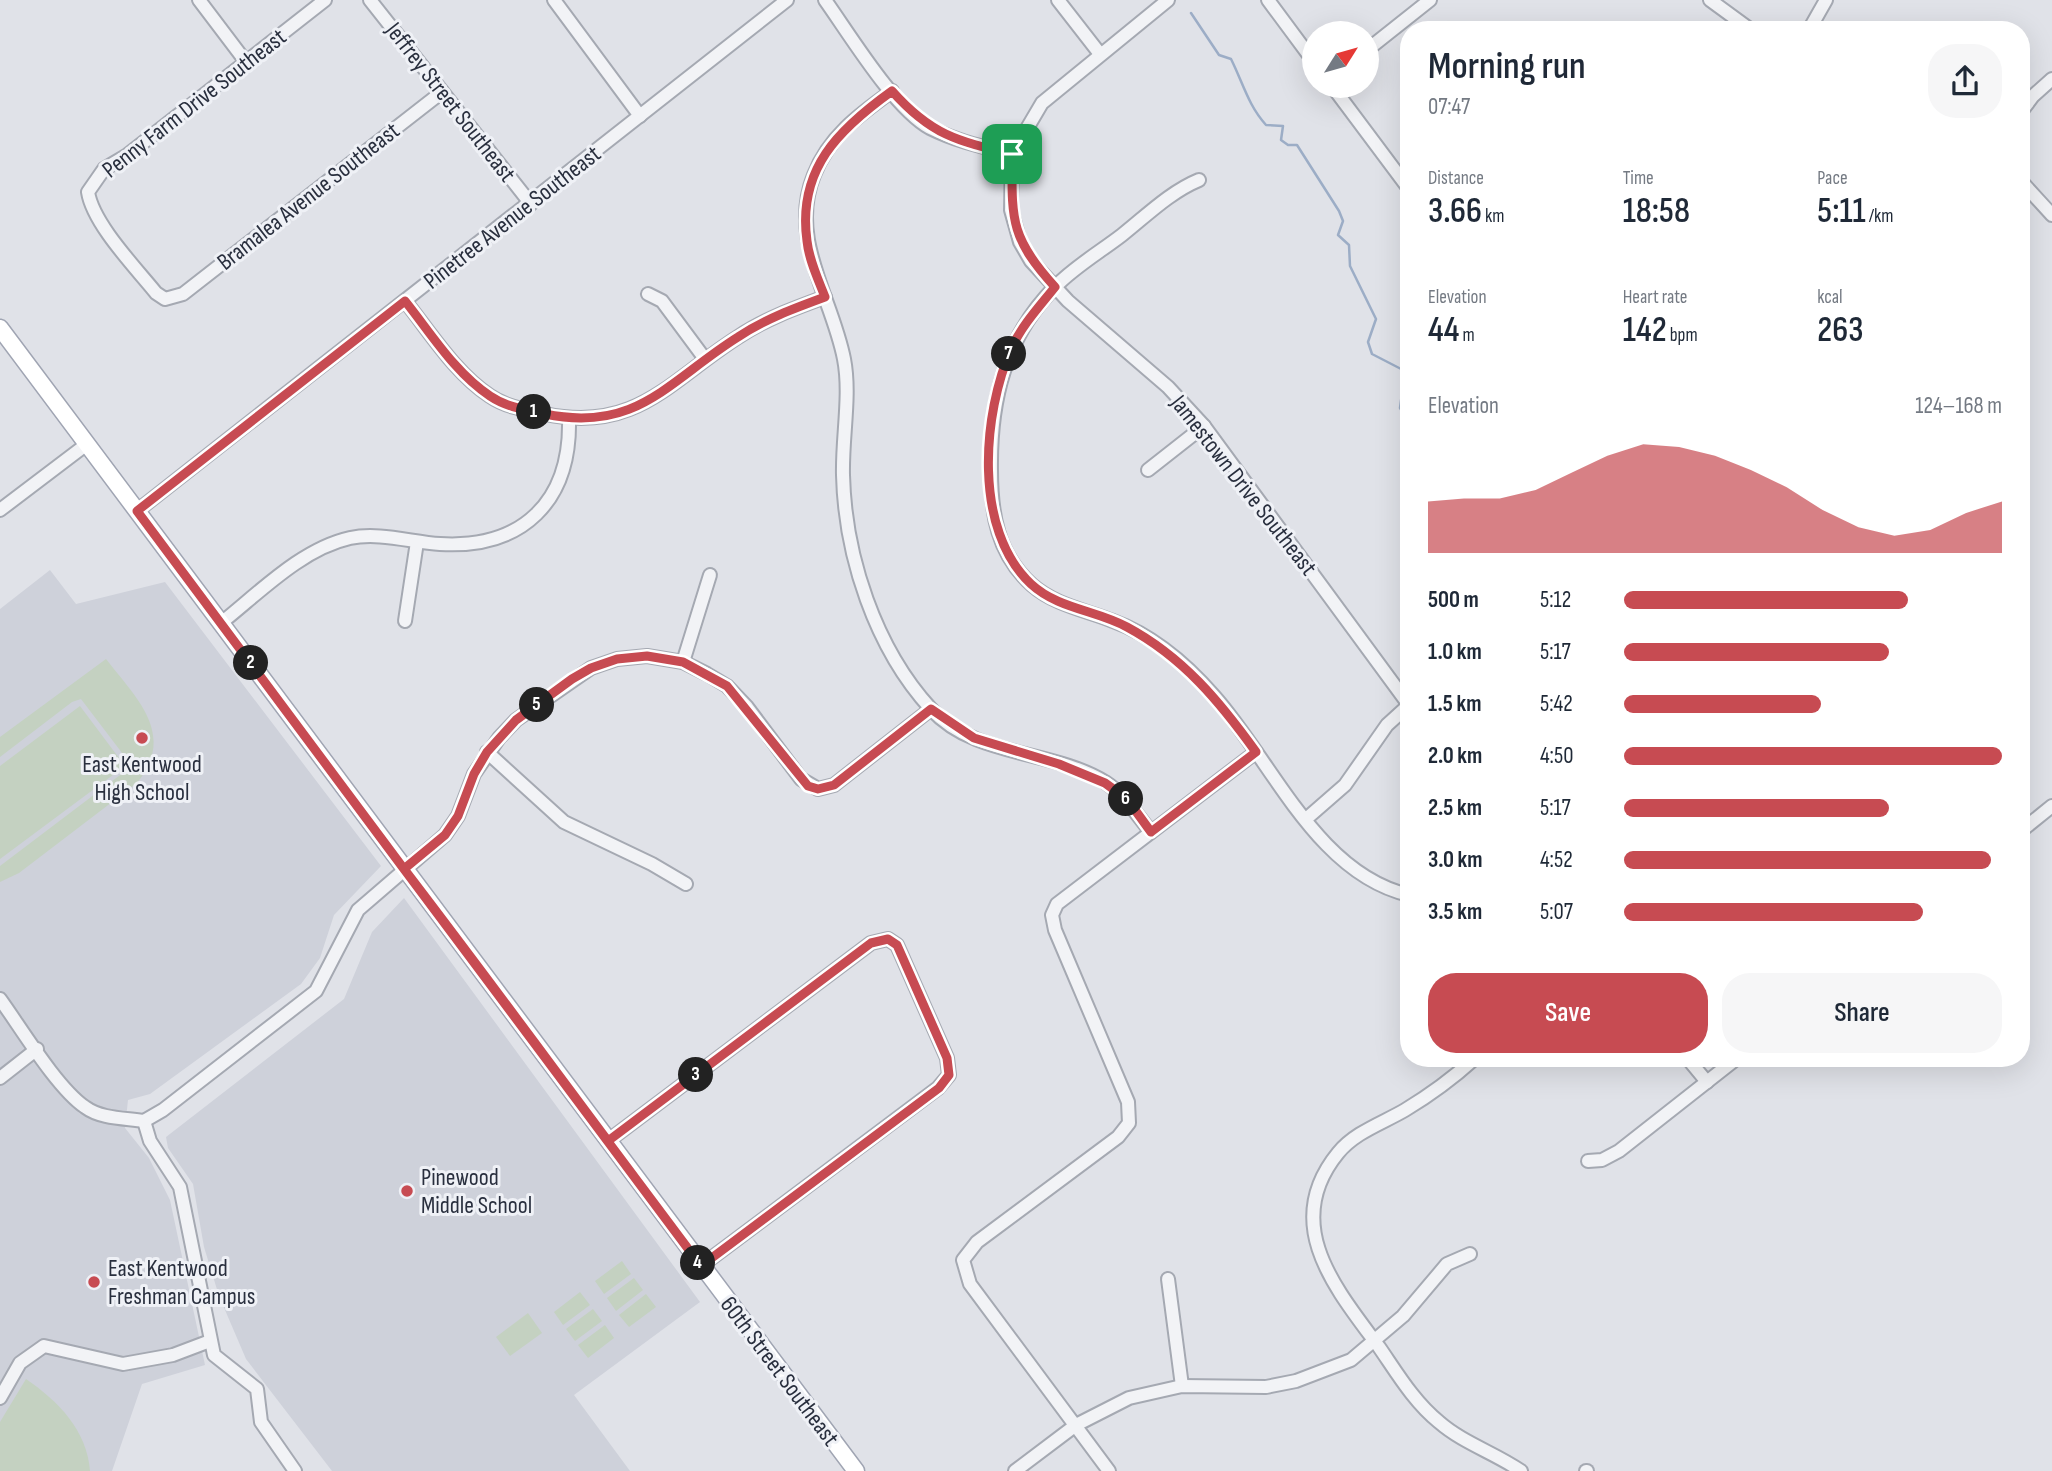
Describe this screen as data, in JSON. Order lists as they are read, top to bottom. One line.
{"streets":{"main road":["60th Street Southeast"],"street":["Jeffrey Street Southeast","Penny Farm Drive Southeast","Bramalea Avenue Southeast","Pinetree Avenue Southeast","Jamestown Drive Southeast"]},"crossings":[["Jeffrey Street Southeast","Bramalea Avenue Southeast"],["Jeffrey Street Southeast","Pinetree Avenue Southeast"],["Penny Farm Drive Southeast","Bramalea Avenue Southeast"],["Pinetree Avenue Southeast","60th Street Southeast"]],"places":["East Kentwood High School","Pinewood Middle School","East Kentwood Freshman Campus"],"north":"top right","page":{"heading":["Morning run","07:47"],"stats":[["Distance","3.66 km"],["Time","18:58"],["Pace","5:11 /km"],["Elevation","44 m"],["Heart rate","142 bpm"],["kcal","263"]],"pins":["7","1","2","5","6","3","4"],"chart":["Elevation","124–168 m"],"list":[{"name":"500 m","note":"5:12"},{"name":"1.0 km","note":"5:17"},{"name":"1.5 km","note":"5:42"},{"name":"2.0 km","note":"4:50"},{"name":"2.5 km","note":"5:17"},{"name":"3.0 km","note":"4:52"},{"name":"3.5 km","note":"5:07"}],"buttons":["Save","Share"]}}
